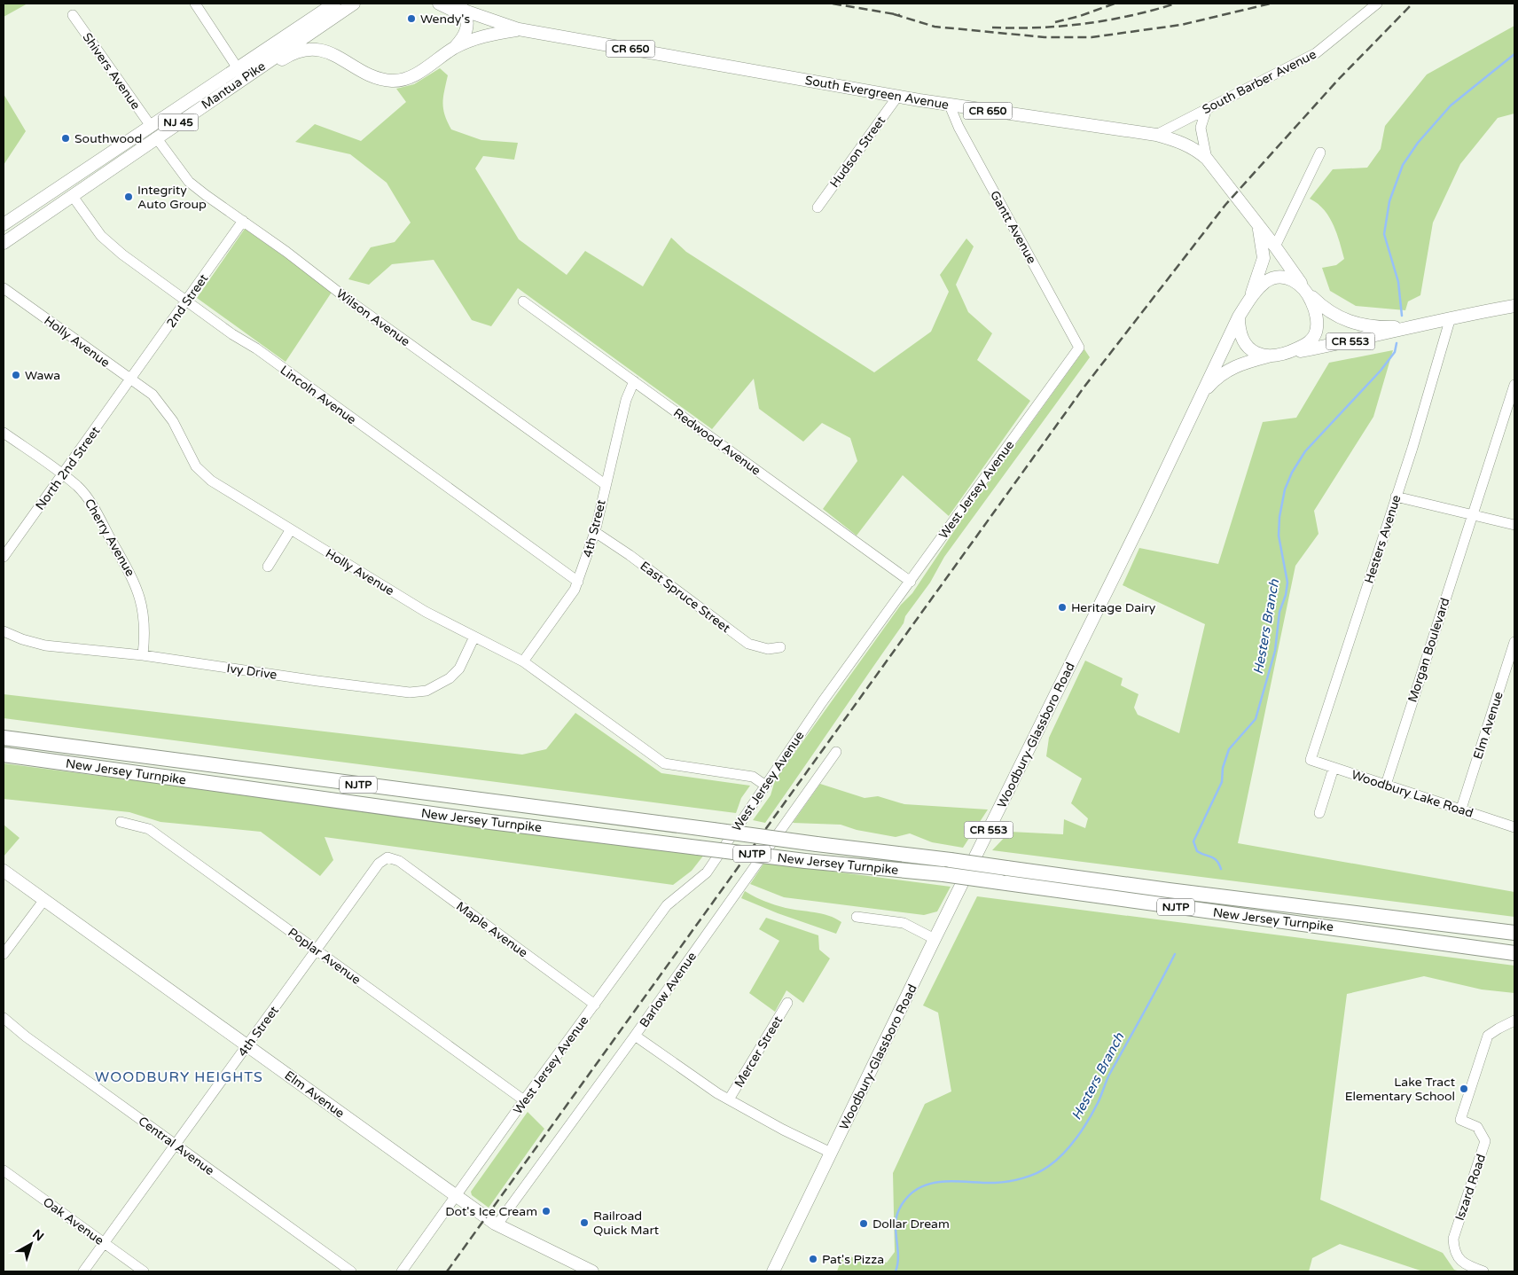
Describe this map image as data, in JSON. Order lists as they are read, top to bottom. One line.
{"streets":{"highway":["New Jersey Turnpike","NJTP"],"main road":["CR 650","Mantua Pike","South Evergreen Avenue","NJ 45","CR 553","Elm Avenue","Woodbury-Glassboro Road"],"street":["Shivers Avenue","South Barber Avenue","Hudson Street","Gantt Avenue","2nd Street","Wilson Avenue","Holly Avenue","Lincoln Avenue","Redwood Avenue","North 2nd Street","West Jersey Avenue","4th Street","Cherry Avenue","Hesters Avenue","East Spruce Street","Morgan Boulevard","Ivy Drive","Woodbury Lake Road","Maple Avenue","Poplar Avenue","Barlow Avenue","Mercer Street","Central Avenue","Iszard Road","Oak Avenue"]},"crossings":[["Shivers Avenue","Mantua Pike"],["Shivers Avenue","Wilson Avenue"],["South Barber Avenue","South Evergreen Avenue"],["Mantua Pike","Wilson Avenue"],["Mantua Pike","Lincoln Avenue"],["South Evergreen Avenue","Hudson Street"],["South Evergreen Avenue","Gantt Avenue"],["South Evergreen Avenue","Hesters Avenue"],["South Evergreen Avenue","Woodbury-Glassboro Road"],["Gantt Avenue","West Jersey Avenue"],["2nd Street","Wilson Avenue"],["2nd Street","Holly Avenue"],["2nd Street","Lincoln Avenue"],["2nd Street","North 2nd Street"],["Wilson Avenue","4th Street"],["Holly Avenue","North 2nd Street"],["Holly Avenue","West Jersey Avenue"],["Holly Avenue","4th Street"],["Holly Avenue","Ivy Drive"],["Lincoln Avenue","4th Street"],["Redwood Avenue","West Jersey Avenue"],["Redwood Avenue","4th Street"],["North 2nd Street","Cherry Avenue"],["West Jersey Avenue","Elm Avenue"],["West Jersey Avenue","Maple Avenue"],["West Jersey Avenue","Poplar Avenue"],["4th Street","East Spruce Street"],["4th Street","Elm Avenue"],["4th Street","Maple Avenue"],["4th Street","Poplar Avenue"],["4th Street","Central Avenue"],["4th Street","Oak Avenue"],["Cherry Avenue","Ivy Drive"],["Hesters Avenue","Woodbury Lake Road"],["Morgan Boulevard","Woodbury Lake Road"],["Elm Avenue","Woodbury Lake Road"],["Elm Avenue","Barlow Avenue"]],"districts":["WOODBURY HEIGHTS"],"water":["Hesters Branch"],"places":["Wendy's","Southwood","Integrity Auto Group","Wawa","Heritage Dairy","Lake Tract Elementary School","Dot's Ice Cream","Railroad Quick Mart","Dollar Dream","Pat's Pizza"],"north":"top right"}
